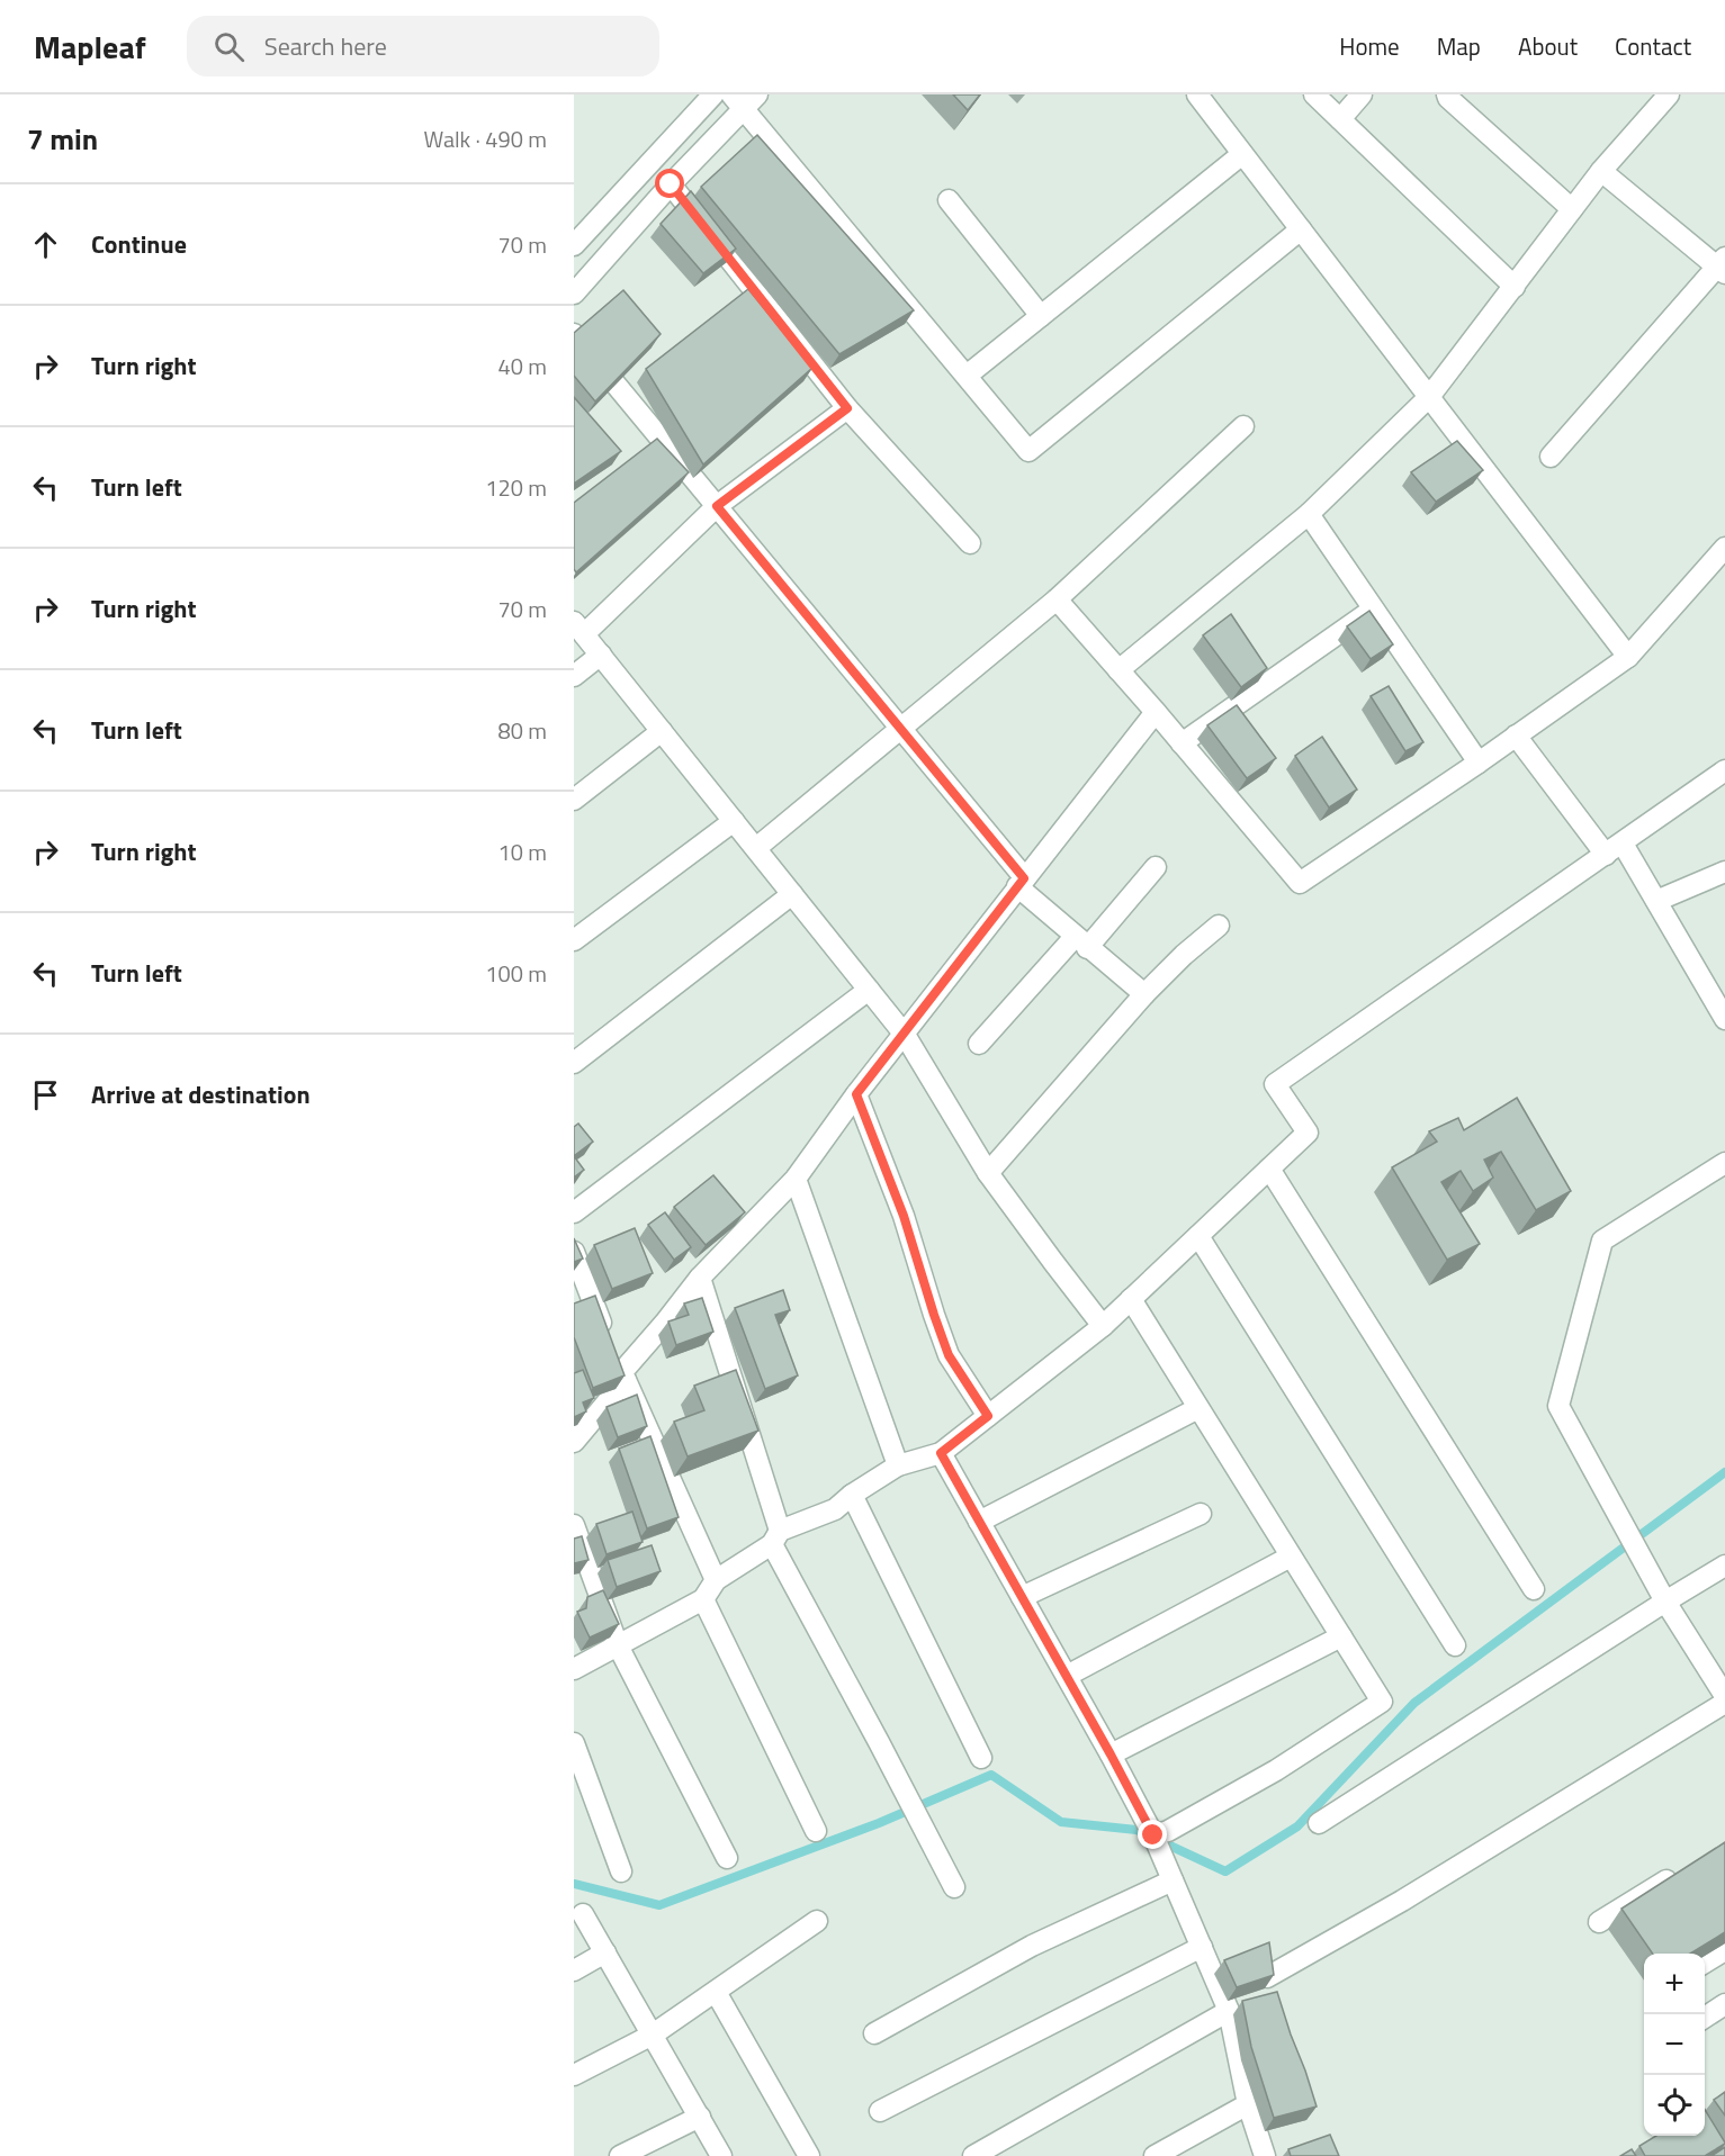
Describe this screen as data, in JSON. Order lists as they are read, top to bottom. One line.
{"page":{"header":"Mapleaf","search":"Search here","nav":["Home","Map","About","Contact"],"heading":["7 min","Walk · 490 m"],"list":[["Continue","70 m"],["Turn right","40 m"],["Turn left","120 m"],["Turn right","70 m"],["Turn left","80 m"],["Turn right","10 m"],["Turn left","100 m"],"Arrive at destination"],"map_buttons":["+","−"]}}
